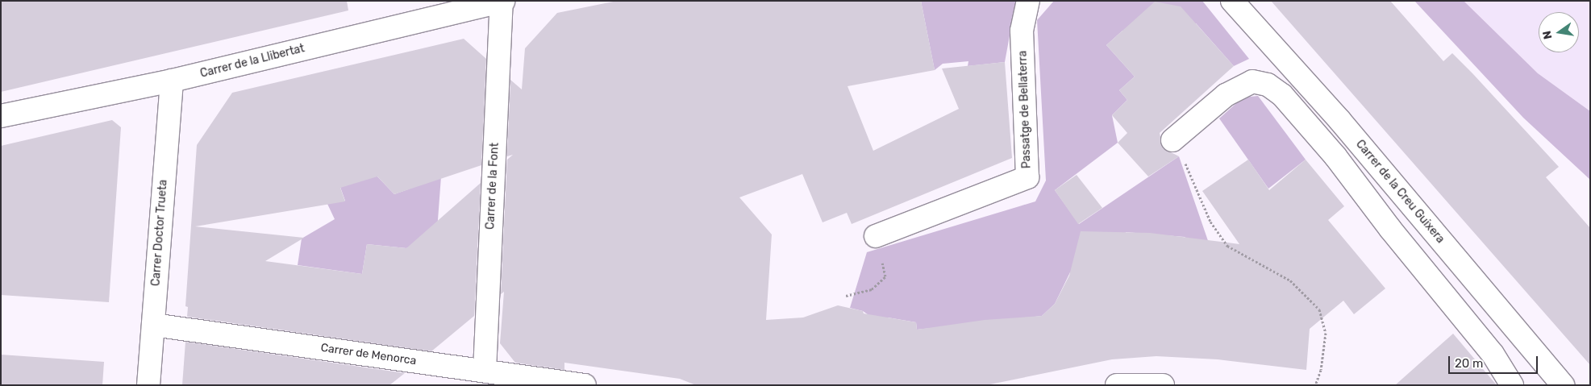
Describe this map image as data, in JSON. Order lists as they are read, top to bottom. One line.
{"streets":{"street":["Carrer de la Llibertat","Passatge de Bellaterra","Carrer de la Font","Carrer de la Creu Guixera","Carrer Doctor Trueta","Carrer de Menorca"]},"crossings":[["Carrer de la Llibertat","Carrer de la Font"],["Carrer de la Llibertat","Carrer Doctor Trueta"],["Carrer de la Font","Carrer de Menorca"],["Carrer Doctor Trueta","Carrer de Menorca"]],"scale_bar":"20 m","north":"left"}
